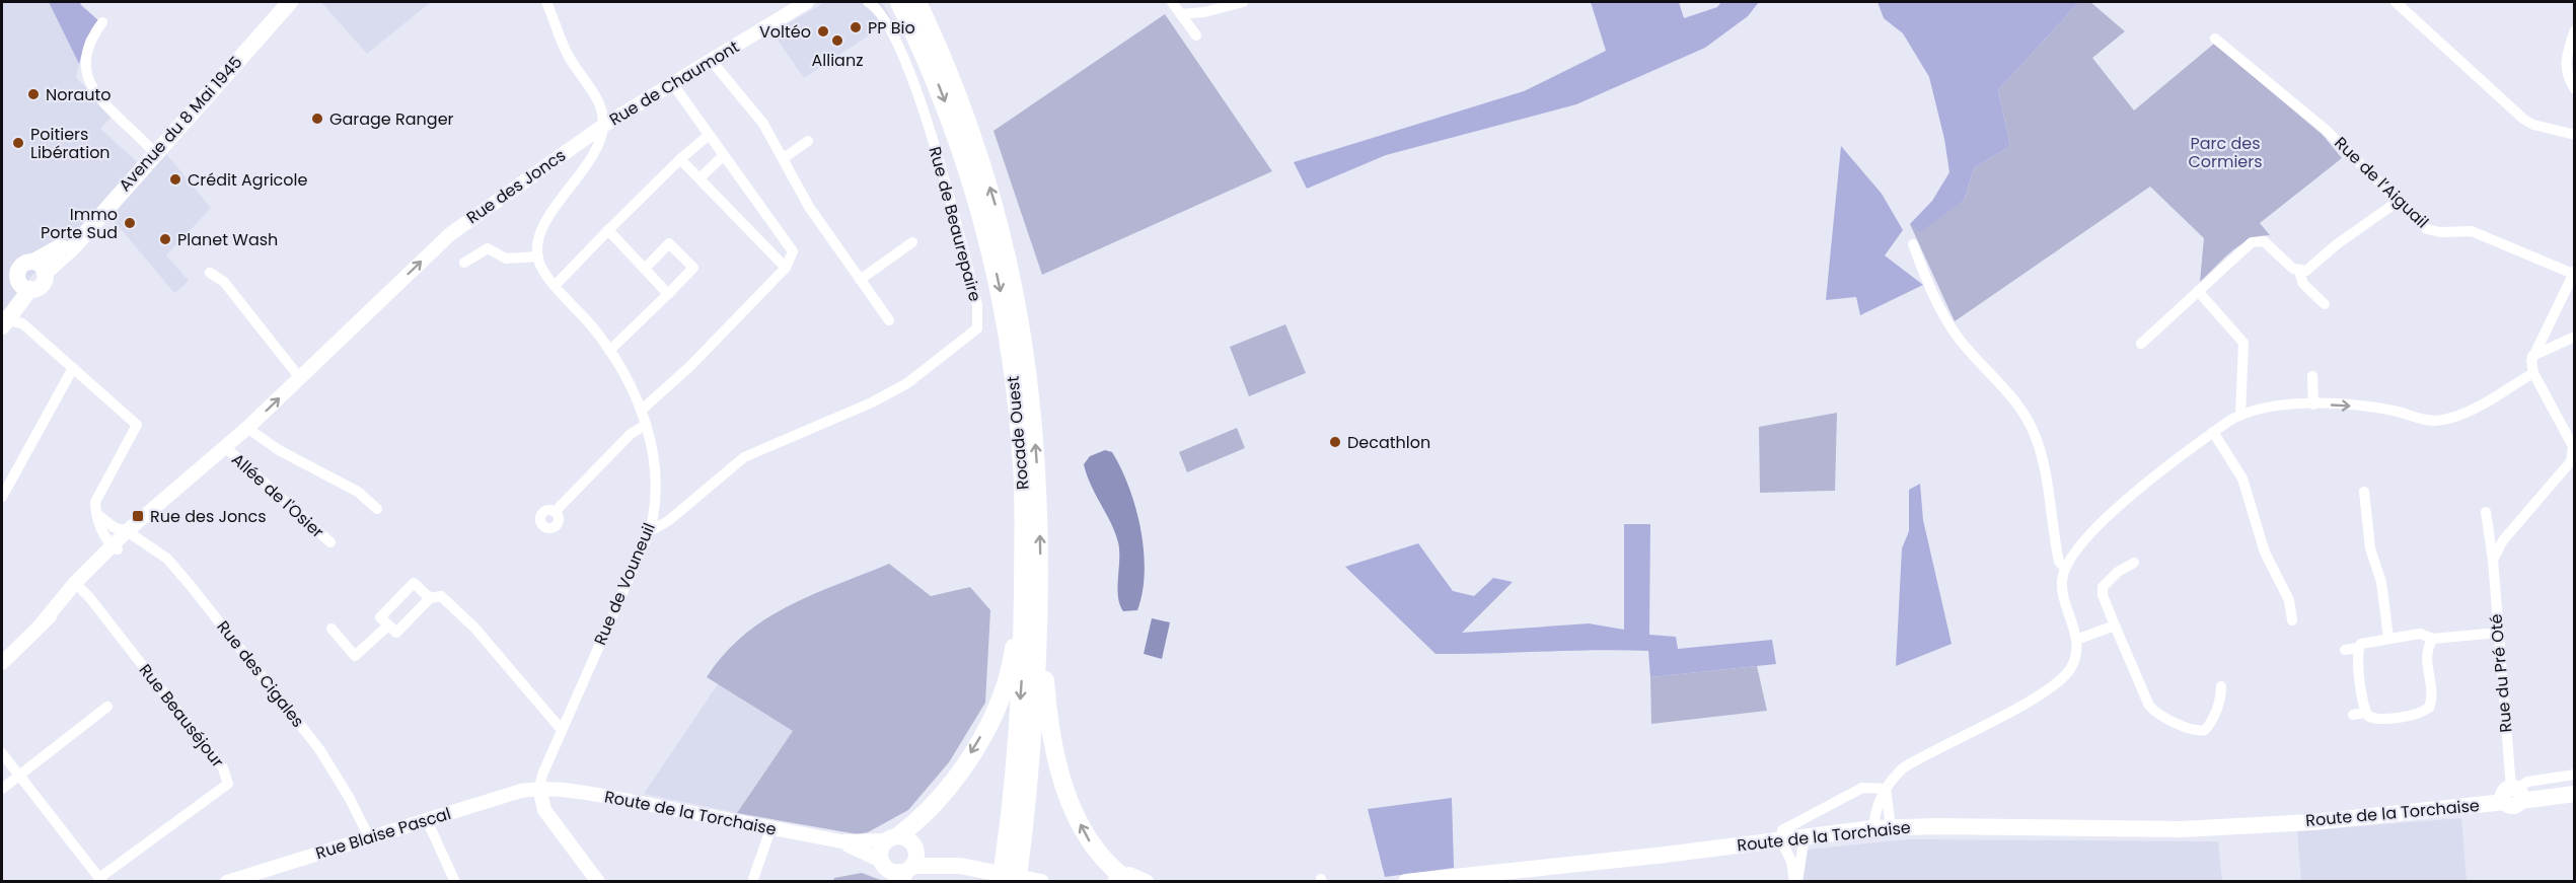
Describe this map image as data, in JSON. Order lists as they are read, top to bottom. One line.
{"streets":{"main road":["Avenue du 8 Mai 1945","Rocade Ouest","Route de la Torchaise"],"street":["Rue de Chaumont","Rue de l’Aiguail","Rue des Joncs","Rue de Beaurepaire","Allée de l'Osier","Rue de Vouneuil","Rue du Pré Oté","Rue des Cigales","Rue Beauséjour","Rue Blaise Pascal"]},"crossings":[["Rue de Chaumont","Rue des Joncs"],["Rue des Joncs","Allée de l'Osier"],["Rue des Joncs","Rue des Cigales"],["Rue des Joncs","Rue Beauséjour"],["Rue de Beaurepaire","Rue de Vouneuil"],["Rue de Vouneuil","Route de la Torchaise"],["Rue de Vouneuil","Rue Blaise Pascal"],["Rue du Pré Oté","Route de la Torchaise"],["Rue des Cigales","Rue Blaise Pascal"],["Route de la Torchaise","Rue Blaise Pascal"]],"one_way":["Rue des Joncs"],"parks":["Parc des Cormiers"],"places":{"other":["PP Bio","Voltéo","Allianz","Norauto","Garage Ranger","Poitiers Libération","Crédit Agricole","Immo Porte Sud","Planet Wash","Decathlon"],"transit":["Rue des Joncs"]}}
